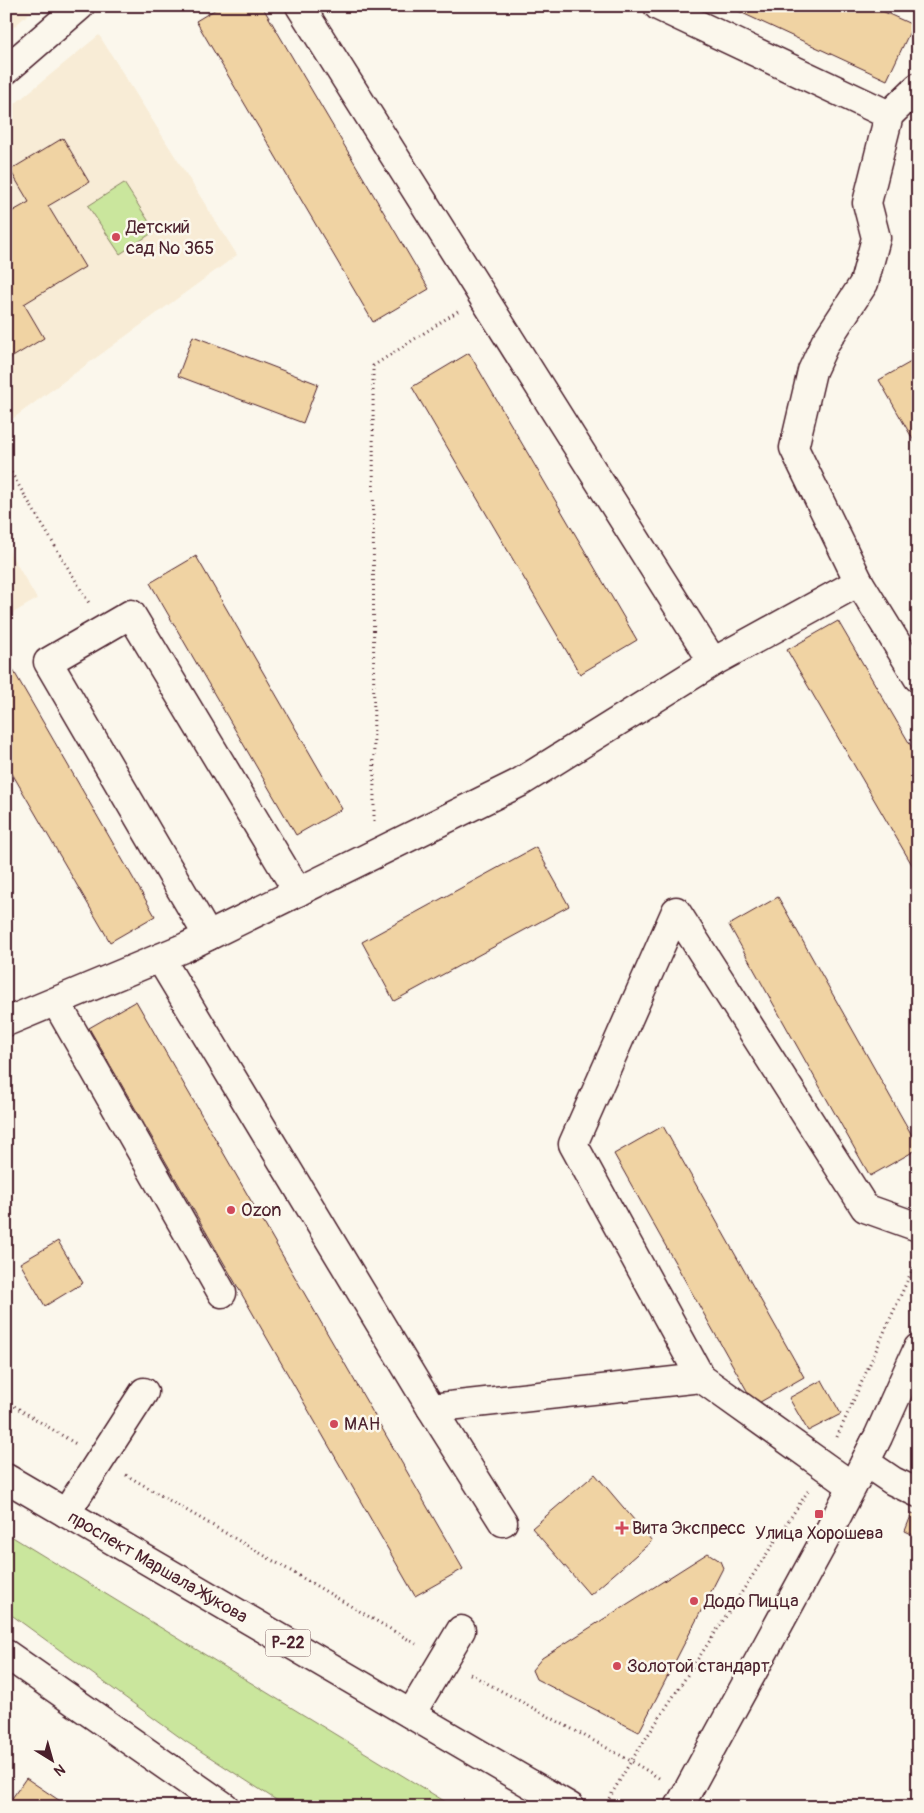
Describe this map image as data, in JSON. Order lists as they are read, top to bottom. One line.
{"streets":{"main road":["проспект Маршала Жукова","Р-22"]},"places":{"other":["Детский сад № 365","Ozon","МАН","Додо Пицца","Золотой стандарт"],"transit":["Улица Хорошева"],"health":["Вита Экспресс"]},"north":"bottom right"}
